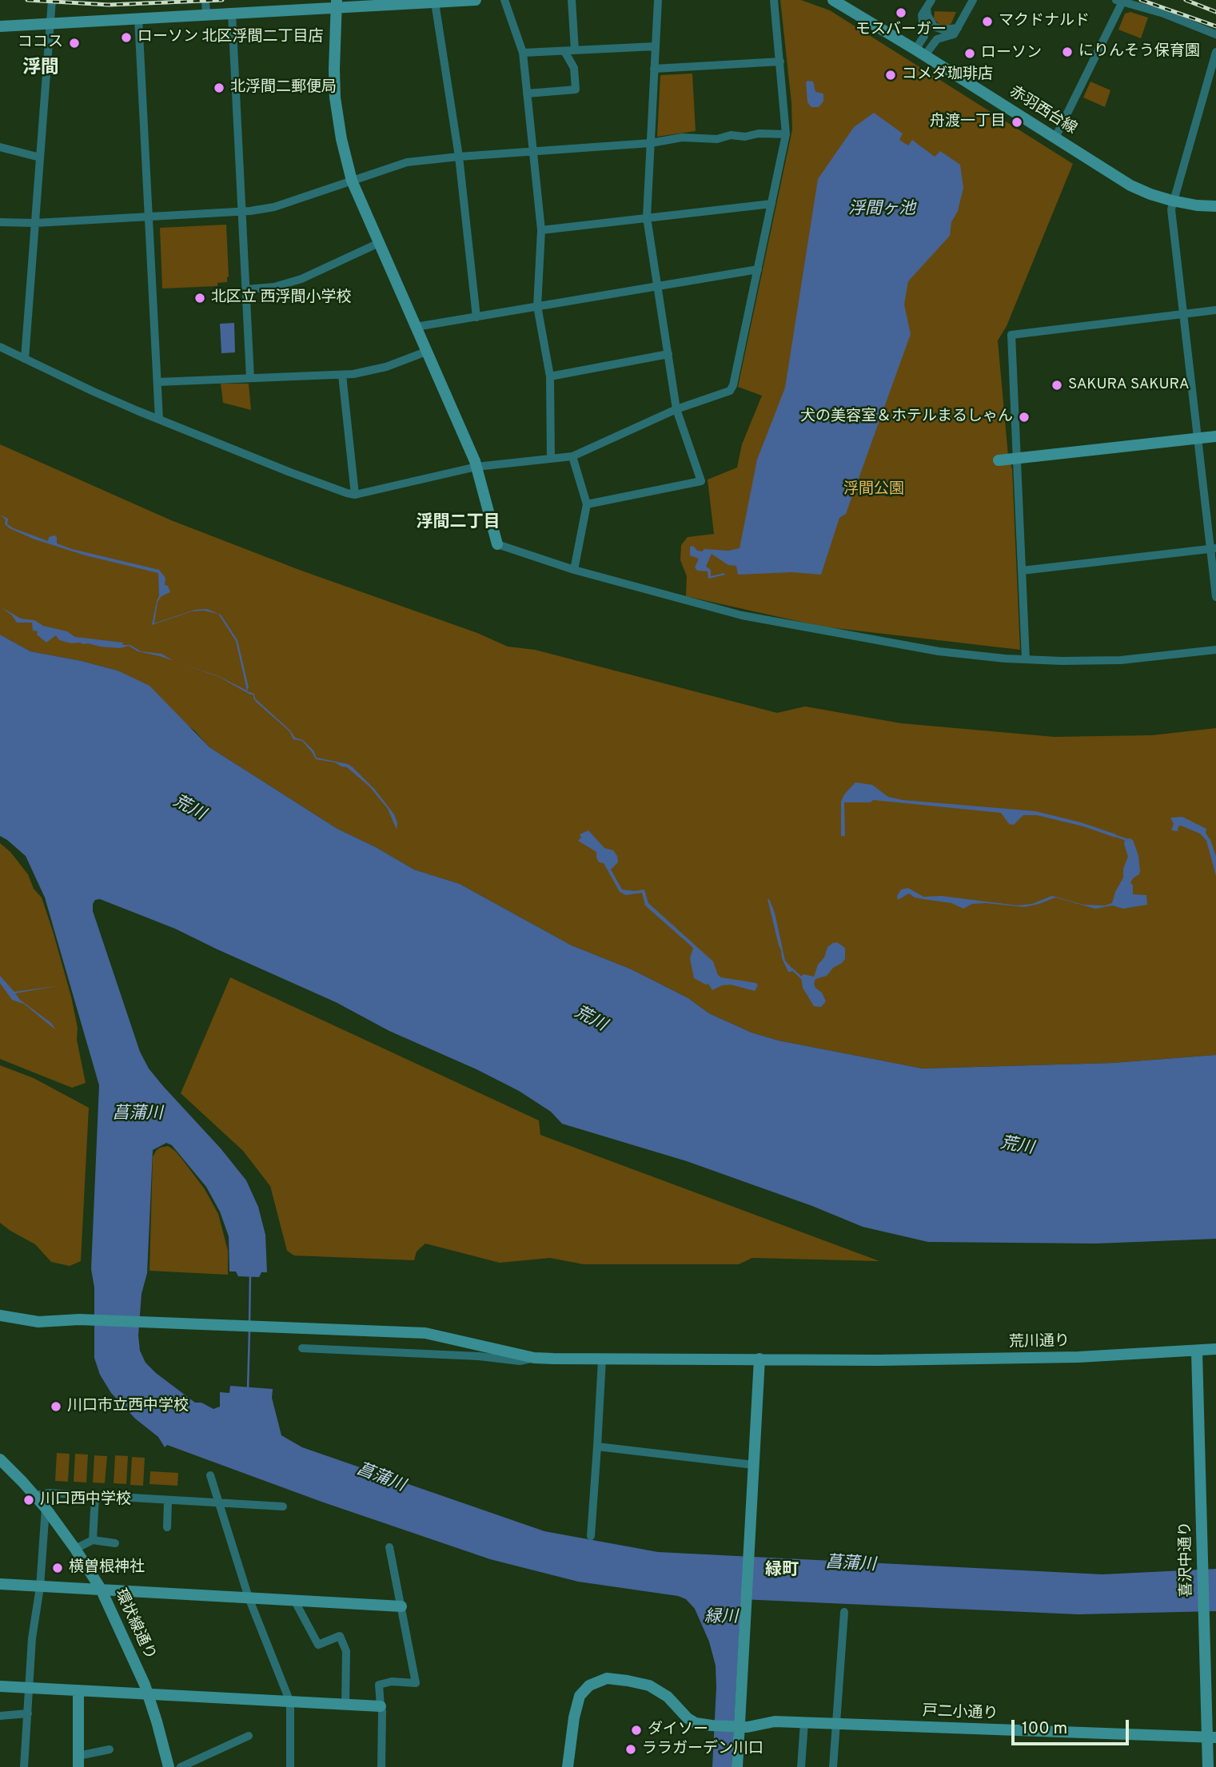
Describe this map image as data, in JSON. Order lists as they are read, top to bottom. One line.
{"streets":{"street":["赤羽西台線","荒川通り","喜沢中通り","環状線通り","戸二小通り"]},"crossings":[["荒川通り","喜沢中通り"],["喜沢中通り","戸二小通り"]],"districts":["浮間","浮間二丁目","緑町"],"water":["浮間ヶ池","荒川","菖蒲川","緑川"],"parks":["浮間公園"],"places":["モスバーガー","マクドナルド","ローソン 北区浮間二丁目店","ココス","にりんそう保育園","ローソン","コメダ珈琲店","北浮間二郵便局","舟渡一丁目","北区立 西浮間小学校","SAKURA SAKURA","犬の美容室＆ホテルまるしゃん","川口市立西中学校","川口西中学校","横曽根神社","ダイソー","ララガーデン川口"],"scale_bar":"100 m"}
